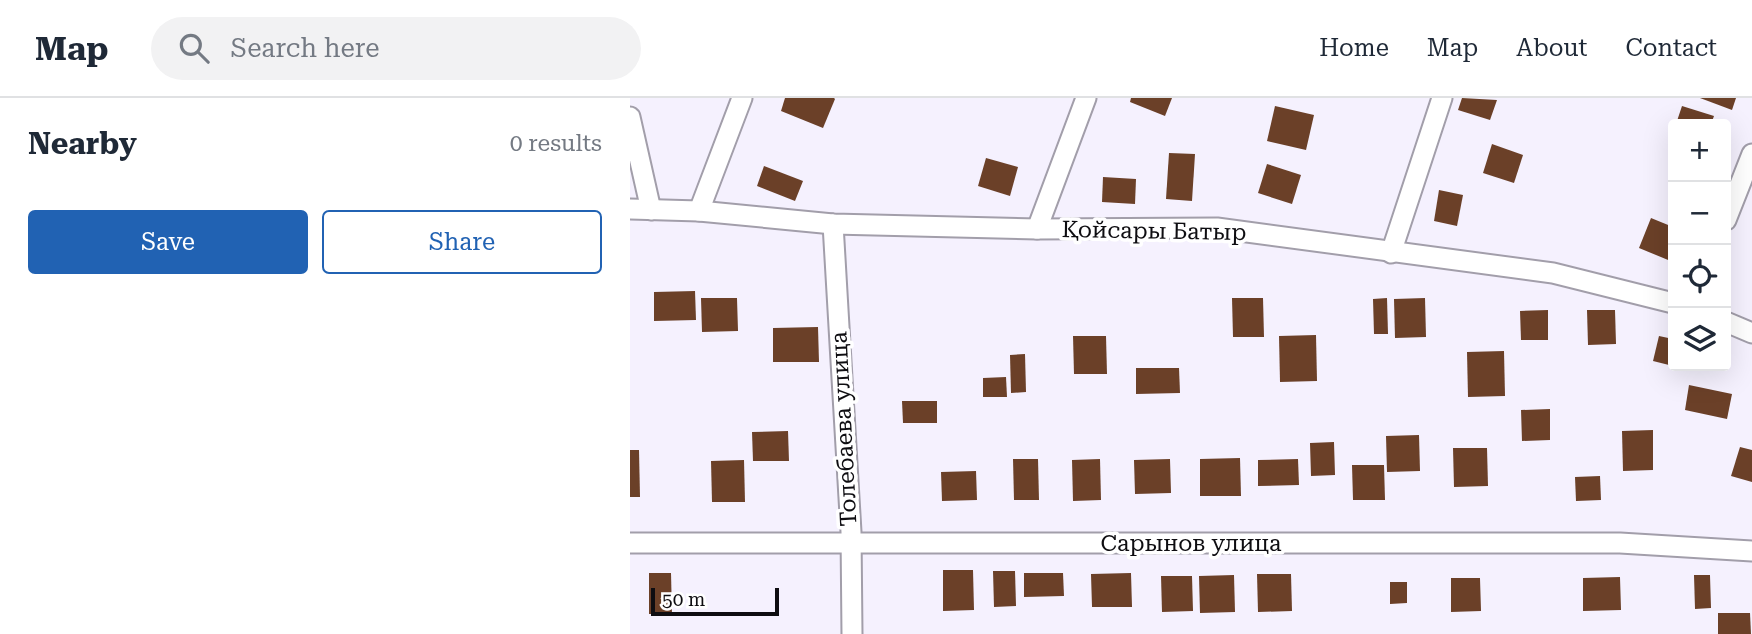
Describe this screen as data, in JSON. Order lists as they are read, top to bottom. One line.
{"streets":{"street":["Қойсары Батыр","Толебаева улица","Сарынов улица"]},"crossings":[["Қойсары Батыр","Толебаева улица"],["Толебаева улица","Сарынов улица"]],"scale_bar":"50 m","page":{"header":"Map","search":"Search here","nav":["Home","Map","About","Contact"],"heading":["Nearby","0 results"],"map_buttons":["+","−"],"buttons":["Save","Share"],"scale":"50 m"}}
